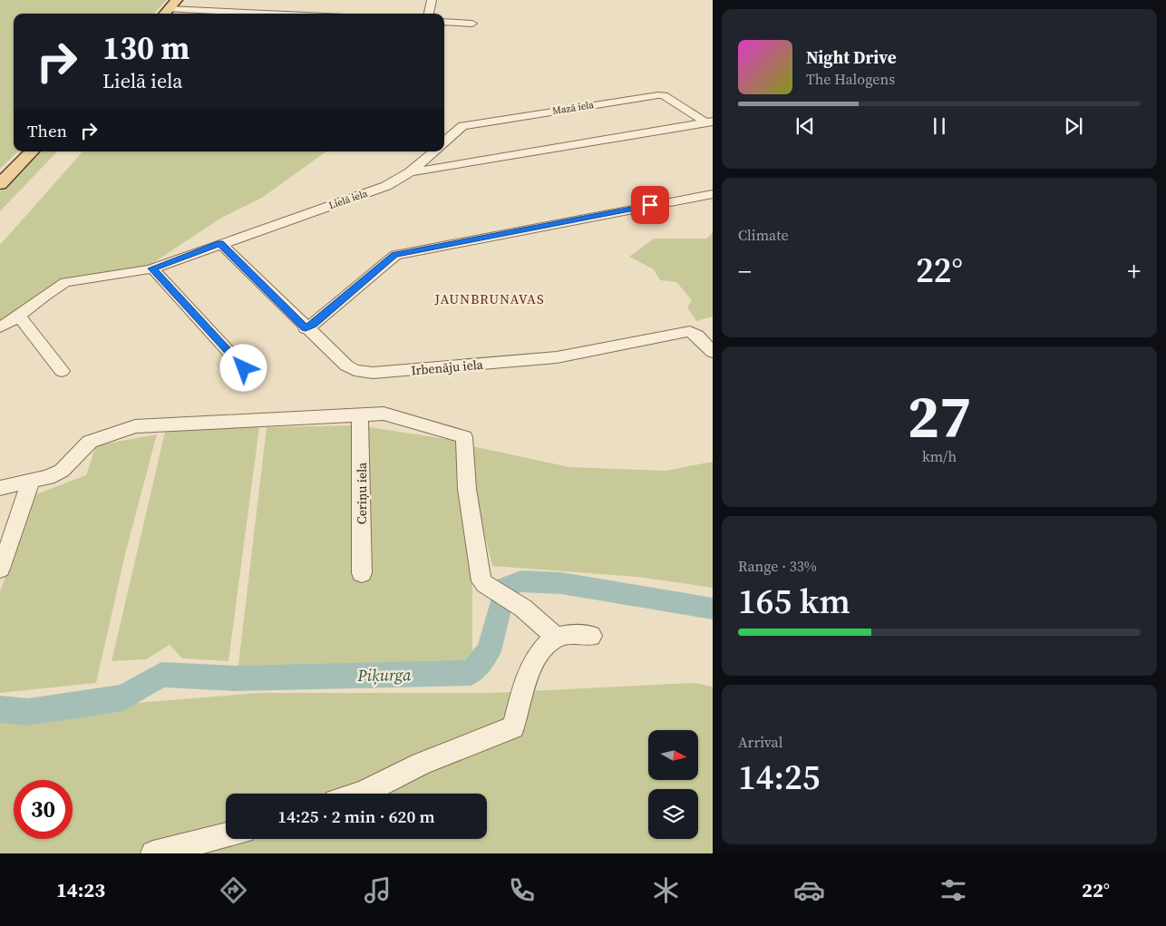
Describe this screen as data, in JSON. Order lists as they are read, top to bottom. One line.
{"streets":{"street":["Mazā iela","Lielā iela","Irbenāju iela","Ceriņu iela"]},"crossings":[["Mazā iela","Lielā iela"],["Lielā iela","Irbenāju iela"]],"districts":["JAUNBRUNAVAS"],"water":["Piķurga"],"north":"right","page":{"turn":["130 m","Lielā iela"],"song":["Night Drive","The Halogens"],"then":"Then","tile":["Climate",["27","km/h"],["Range · 33%","165 km"],["Arrival","14:25"]],"heat":["−","22°","+"],"limit":"30","trip":"14:25 · 2 min · 620 m","tabs":["14:23","22°"]}}
